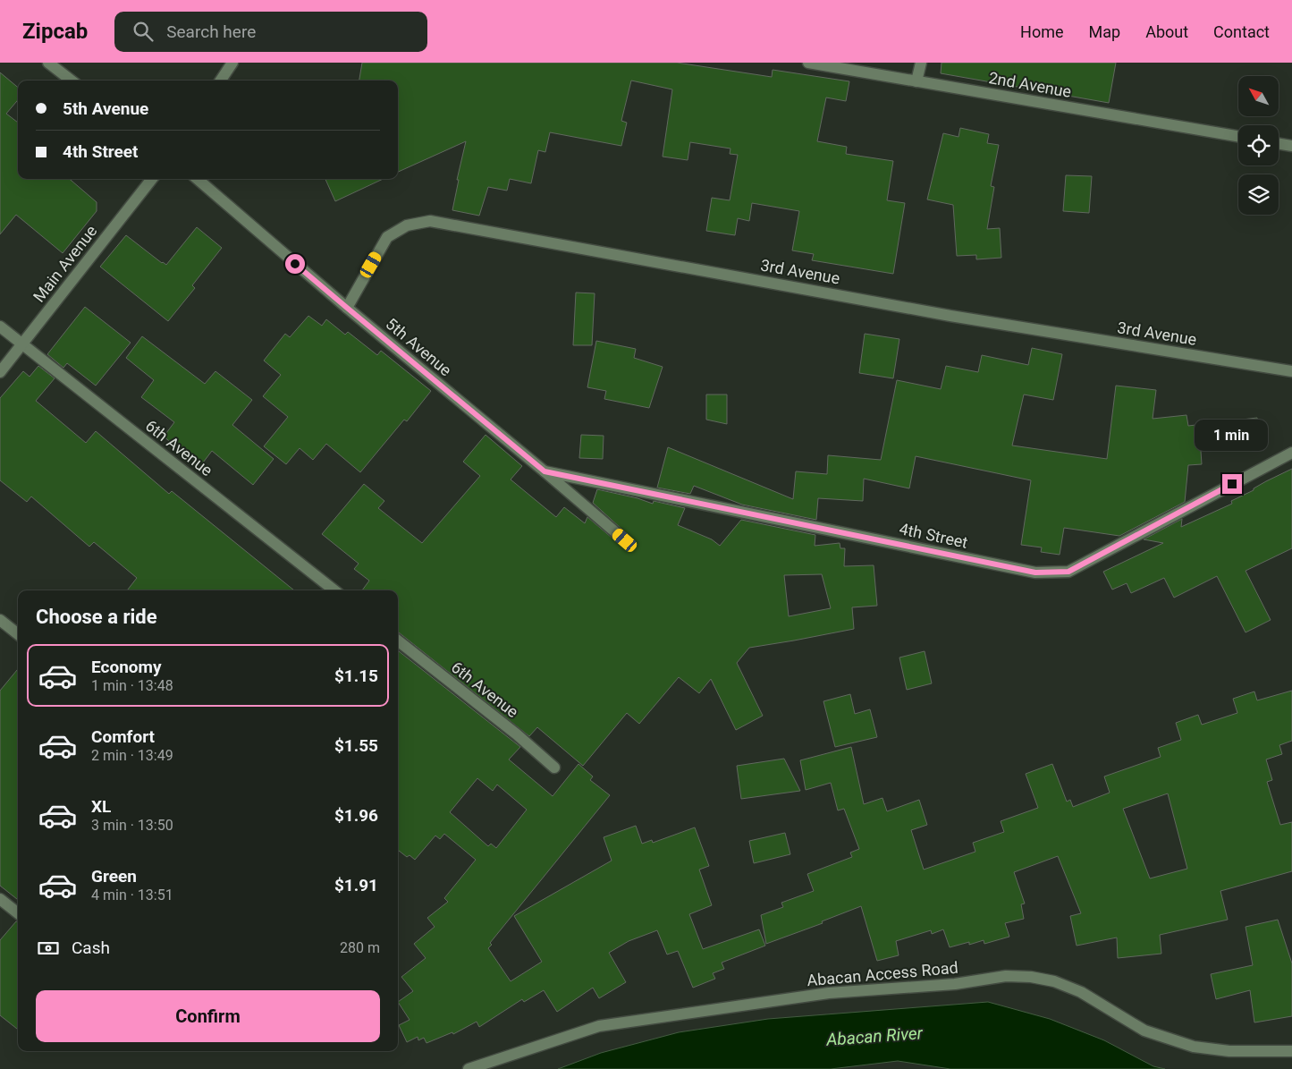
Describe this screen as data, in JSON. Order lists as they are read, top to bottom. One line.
{"streets":{"street":["2nd Avenue","Main Avenue","3rd Avenue","5th Avenue","6th Avenue","4th Street","Abacan Access Road"]},"crossings":[["Main Avenue","6th Avenue"],["3rd Avenue","5th Avenue"],["5th Avenue","4th Street"]],"water":["Abacan River"],"north":"top left","page":{"header":"Zipcab","search":"Search here","nav":["Home","Map","About","Contact"],"banner":["5th Avenue","4th Street"],"bubble":"1 min","heading":"Choose a ride","list":[{"name":"Economy","note":"1 min · 13:48","value":"$1.15"},{"name":"Comfort","note":"2 min · 13:49","value":"$1.55"},{"name":"XL","note":"3 min · 13:50","value":"$1.96"},{"name":"Green","note":"4 min · 13:51","value":"$1.91"}],"pay":["Cash","280 m"],"buttons":"Confirm"}}
